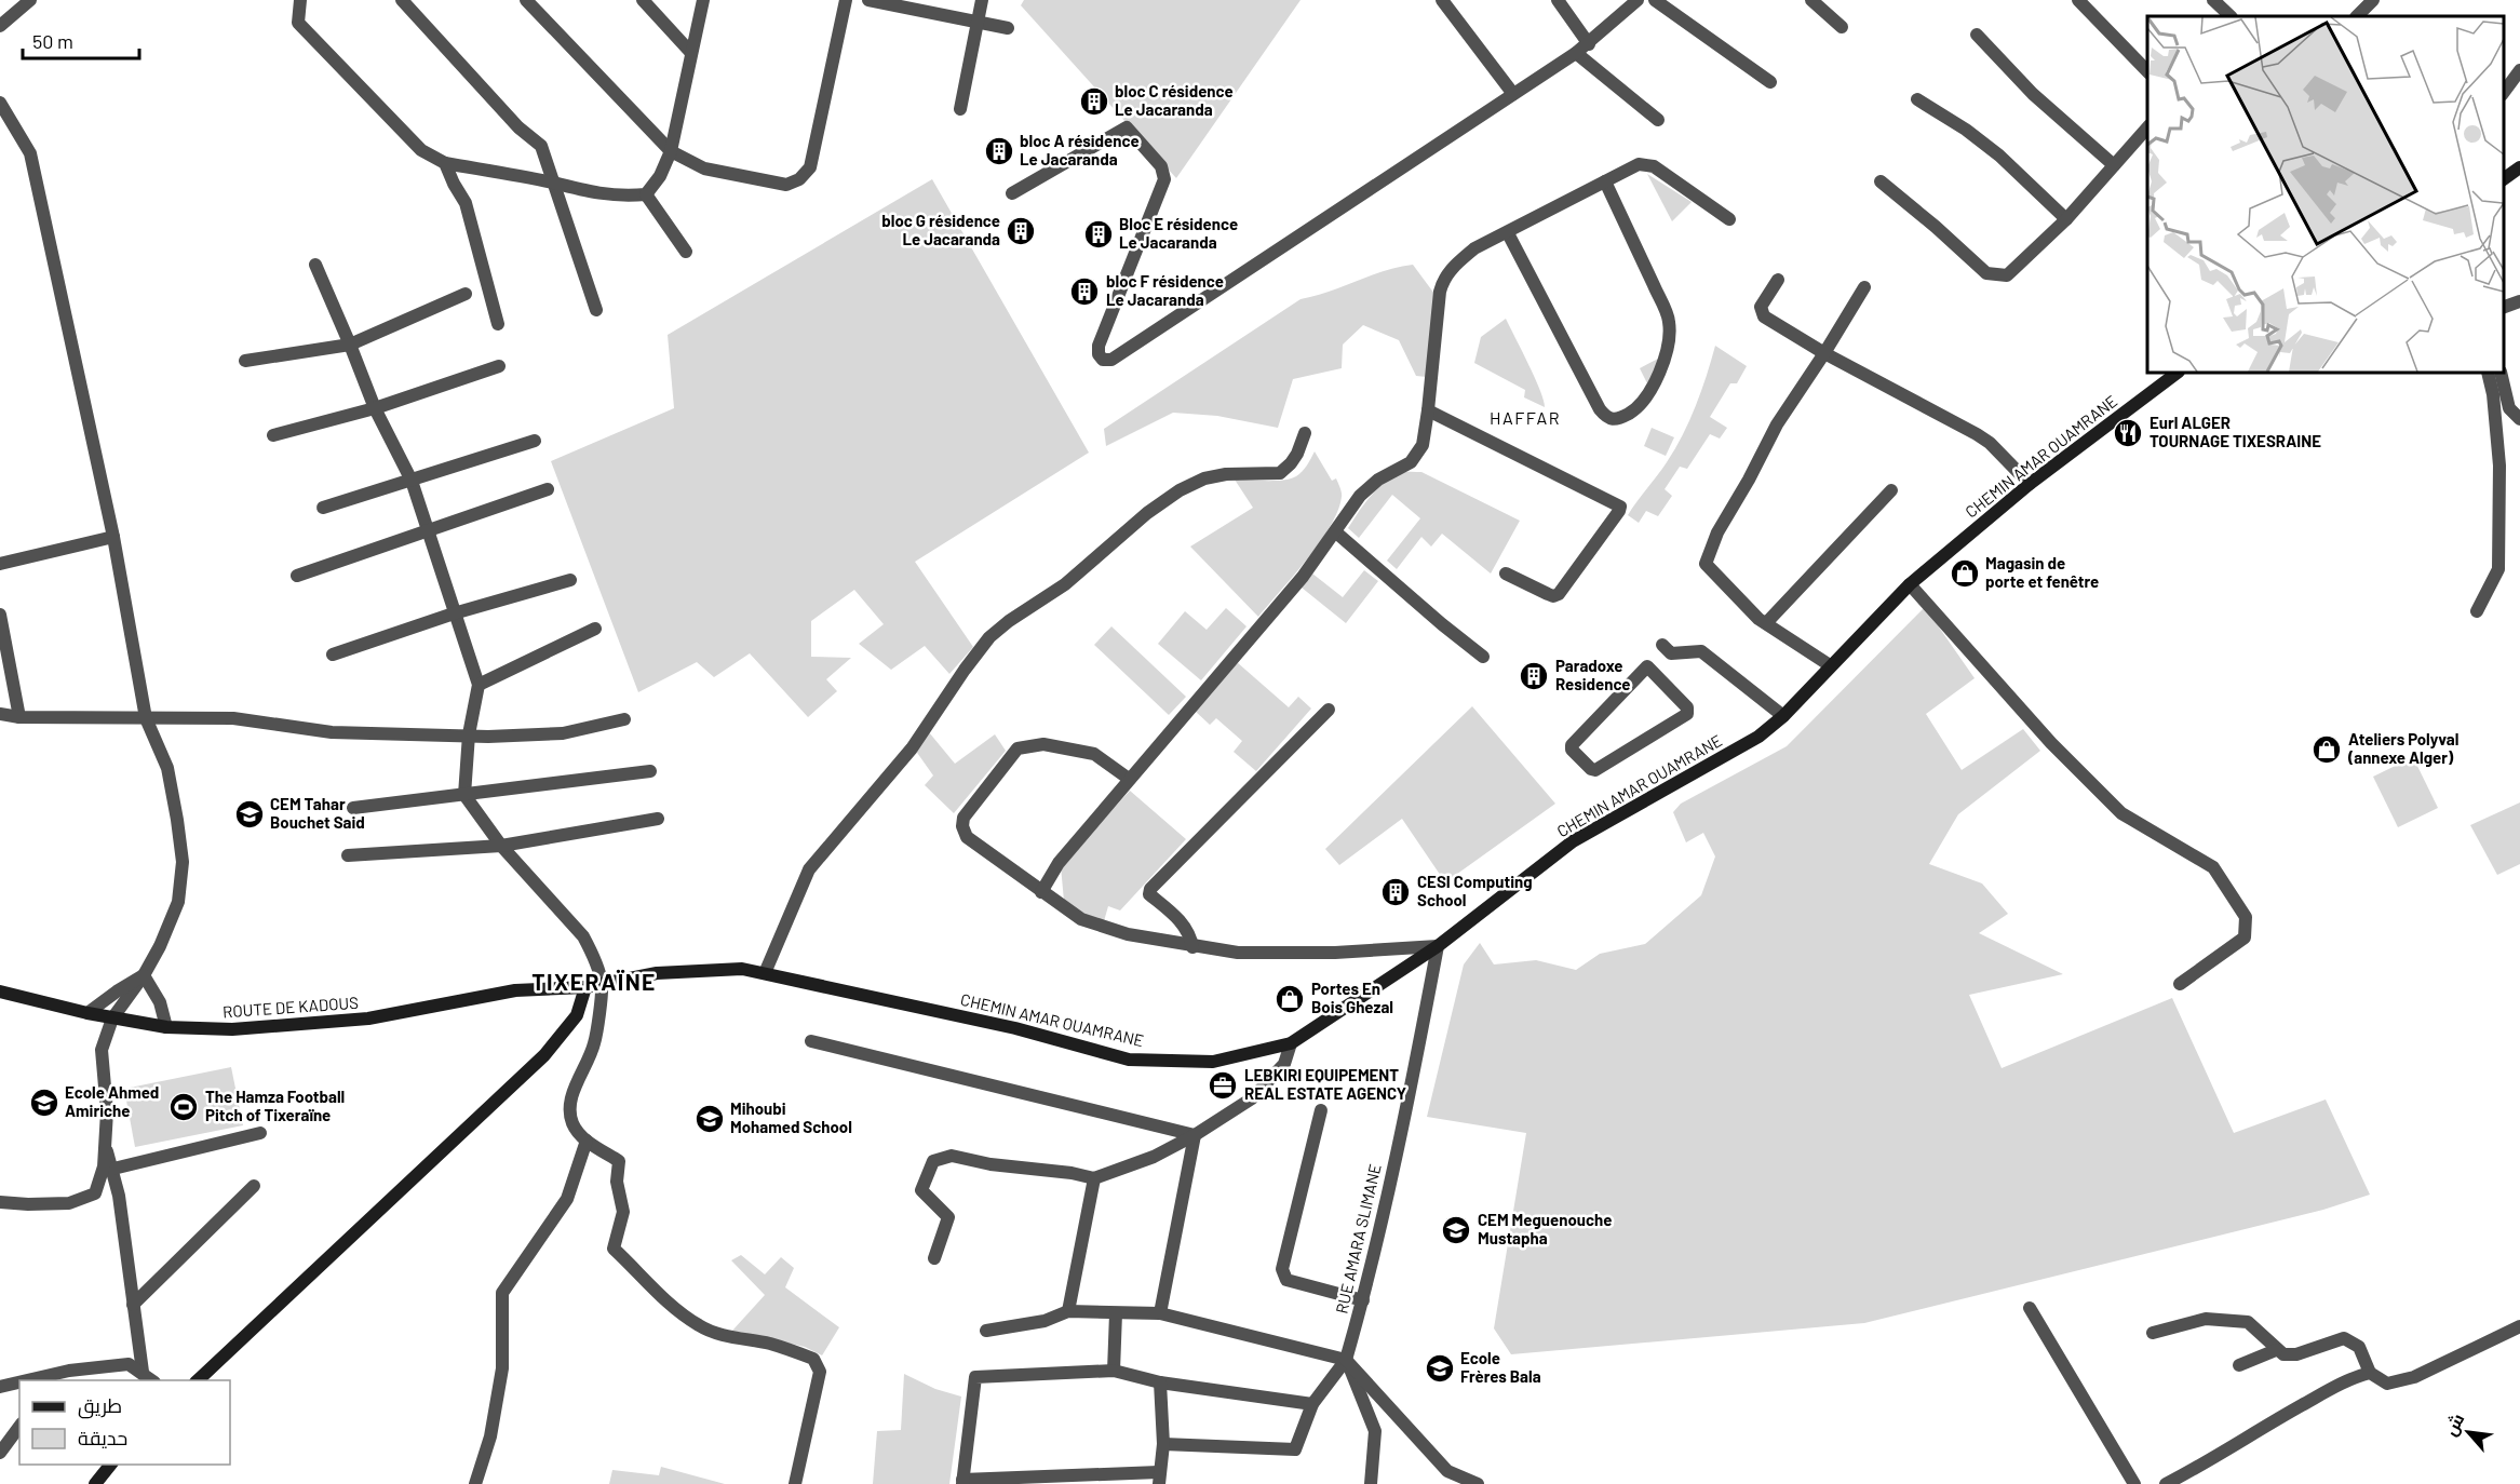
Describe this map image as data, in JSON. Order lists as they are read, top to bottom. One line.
{"streets":{"main road":["CHEMIN AMAR OUAMRANE","ROUTE DE KADOUS"],"street":["RUE AMARA SLIMANE"]},"crossings":[["CHEMIN AMAR OUAMRANE","ROUTE DE KADOUS"],["CHEMIN AMAR OUAMRANE","RUE AMARA SLIMANE"]],"districts":["HAFFAR","TIXERAÏNE"],"places":{"building":["bloc C résidence Le Jacaranda","bloc A résidence Le Jacaranda","bloc G résidence Le Jacaranda","Bloc E résidence Le Jacaranda","bloc F résidence Le Jacaranda","Paradoxe Residence","CESI Computing School"],"restaurant":["Eurl ALGER TOURNAGE TIXESRAINE"],"shop":["Magasin de porte et fenêtre","Ateliers Polyval (annexe Alger)","Portes En Bois Ghezal"],"school or university":["CEM Tahar Bouchet Said","Ecole Ahmed Amiriche","Mihoubi Mohamed School","CEM Meguenouche Mustapha","Ecole Frères Bala"],"office":["LEBKIRI EQUIPEMENT REAL ESTATE AGENCY"],"sports":["The Hamza Football Pitch of Tixeraïne"]},"legend":["طريق","حديقة"],"scale_bar":"50 m","north":"top left"}
